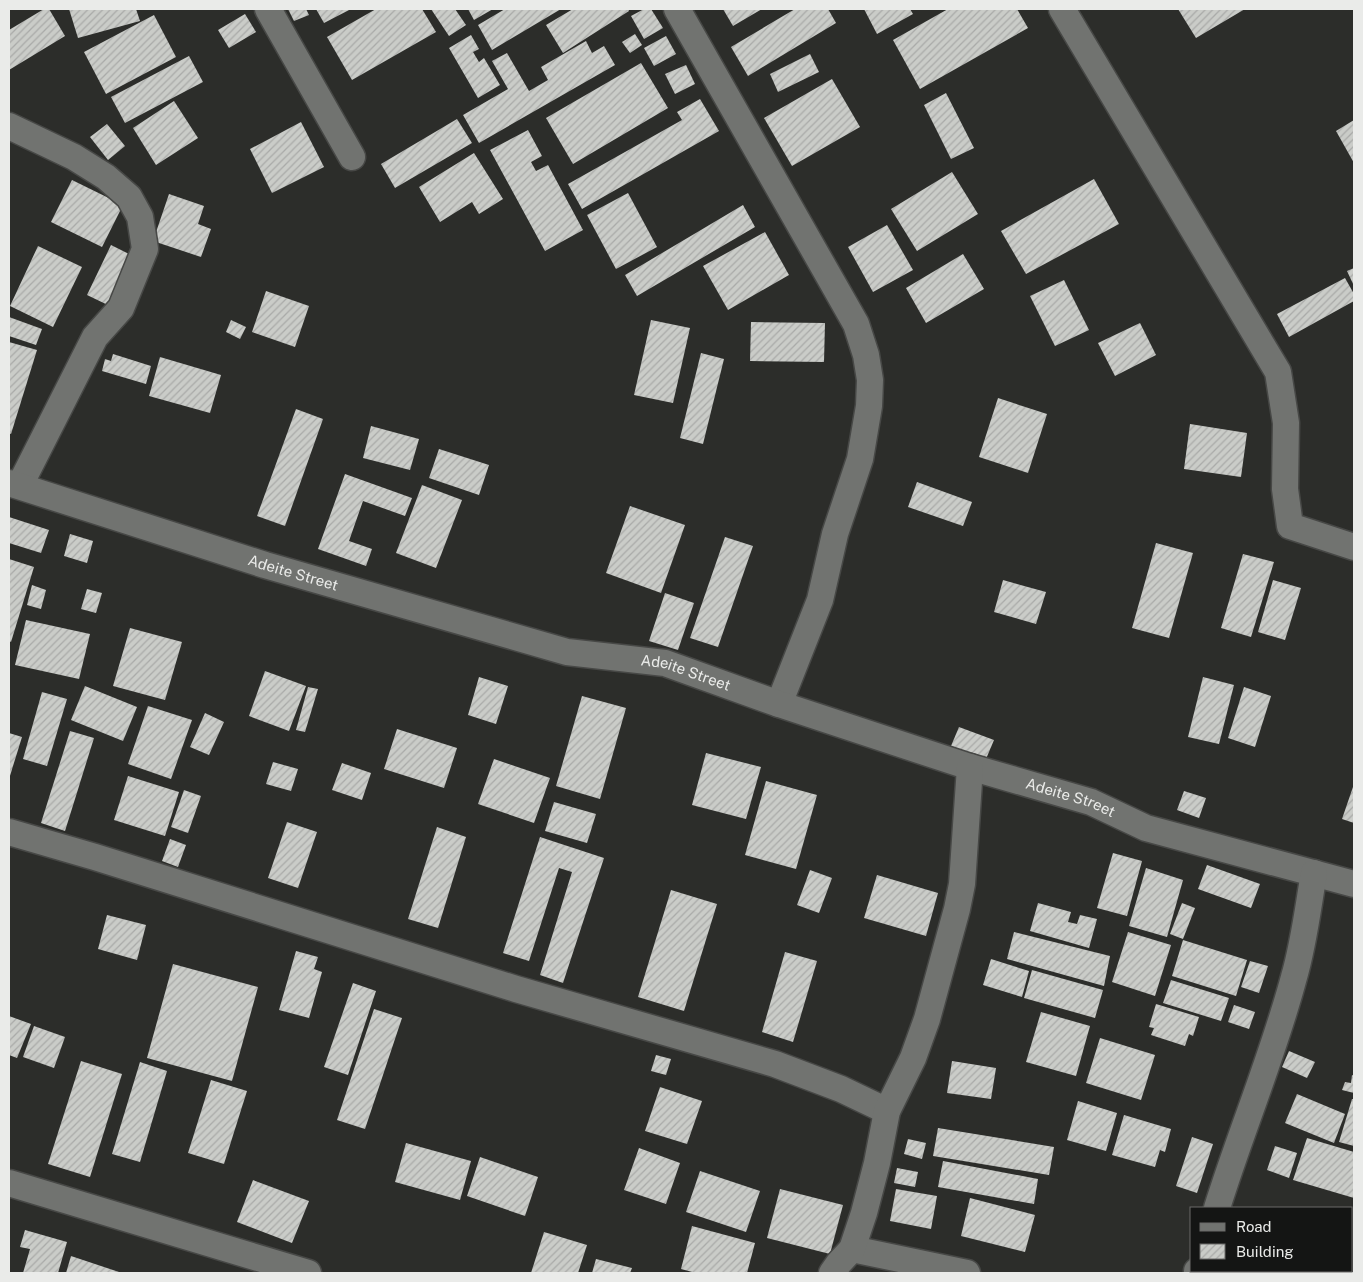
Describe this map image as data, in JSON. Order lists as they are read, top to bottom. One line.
{"streets":{"street":["Adeite Street"]},"legend":["Road","Building"]}
